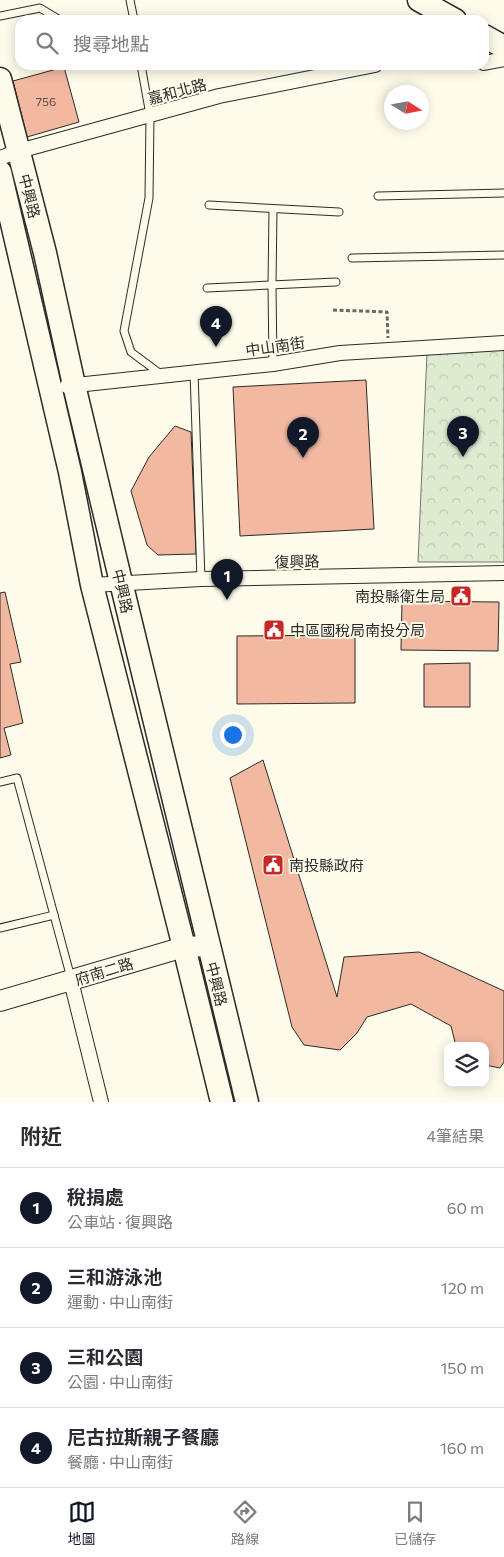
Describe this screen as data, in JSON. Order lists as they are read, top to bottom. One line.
{"streets":{"main road":["中興路"],"street":["嘉和北路","中山南街","復興路","府南二路"]},"crossings":[["嘉和北路","中興路"],["中興路","中山南街"],["中興路","復興路"],["中興路","府南二路"]],"places":{"public building":["南投縣衛生局","中區國稅局南投分局","南投縣政府"]},"house_numbers":["756"],"north":"right","page":{"search":"搜尋地點","pins":["4","3","2","1"],"heading":["附近","4筆結果"],"list":[{"mark":"1","name":"稅捐處","note":"公車站 · 復興路","value":"60 m"},{"mark":"2","name":"三和游泳池","note":"運動 · 中山南街","value":"120 m"},{"mark":"3","name":"三和公園","note":"公園 · 中山南街","value":"150 m"},{"mark":"4","name":"尼古拉斯親子餐廳","note":"餐廳 · 中山南街","value":"160 m"}],"nav":["地圖","路線","已儲存"]}}
